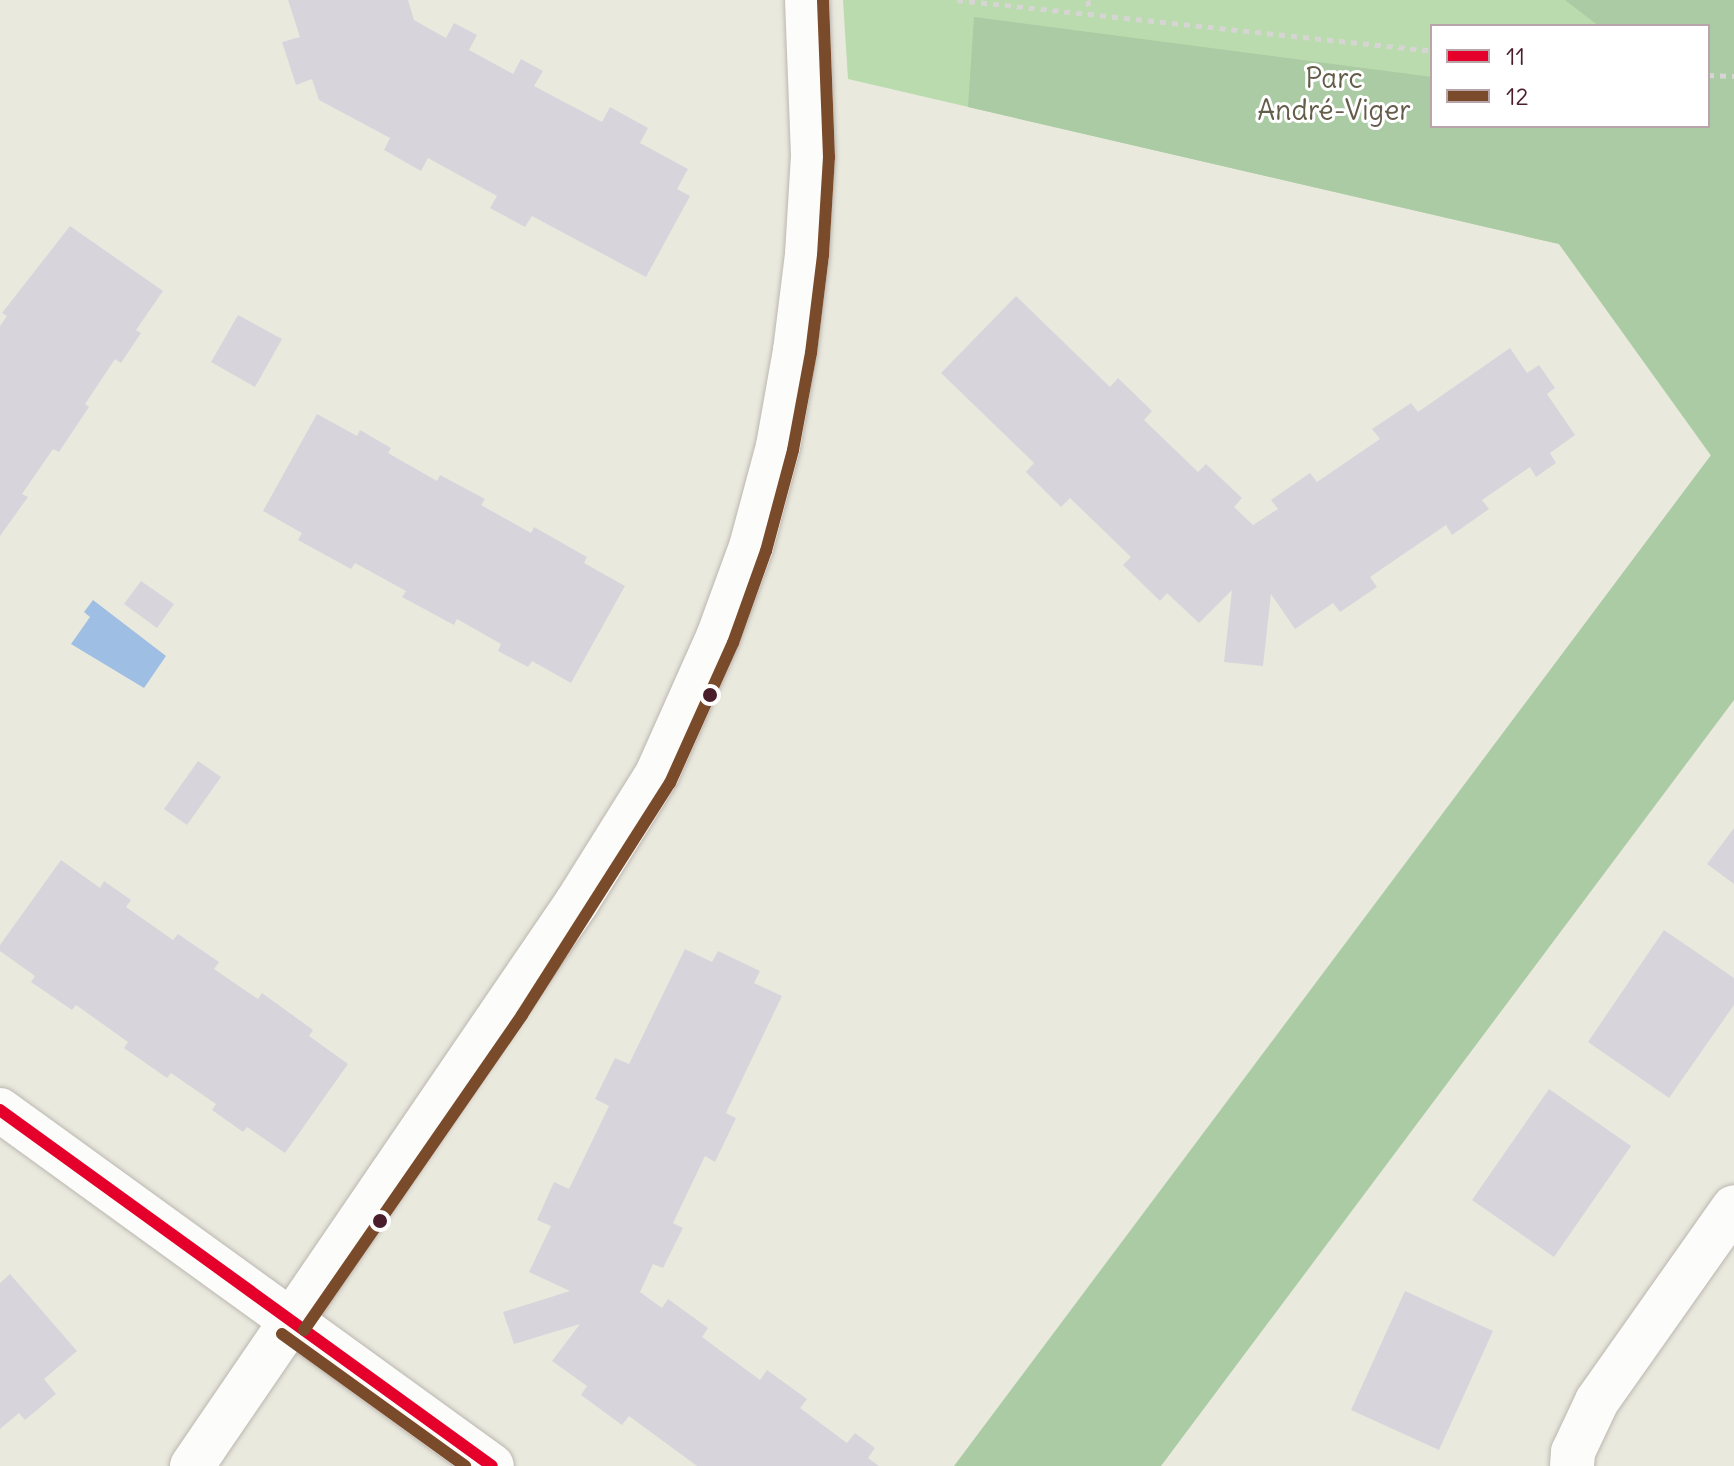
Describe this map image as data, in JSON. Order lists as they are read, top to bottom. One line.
{"parks":["Parc André-Viger"],"lines":["transit line 12","transit line 11"],"legend":["11","12"]}
